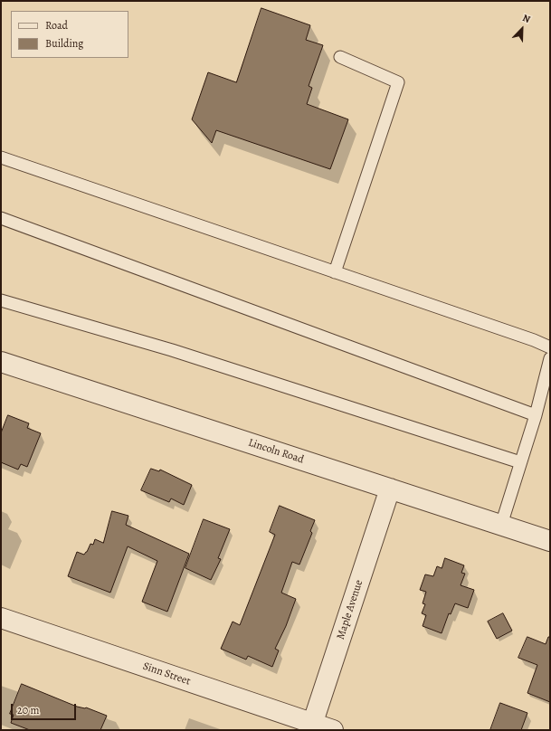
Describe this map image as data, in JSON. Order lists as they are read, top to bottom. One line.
{"streets":{"street":["Lincoln Road","Maple Avenue","Sinn Street"]},"crossings":[["Lincoln Road","Maple Avenue"],["Maple Avenue","Sinn Street"]],"legend":["Road","Building"],"scale_bar":"20 m","north":"top right"}
